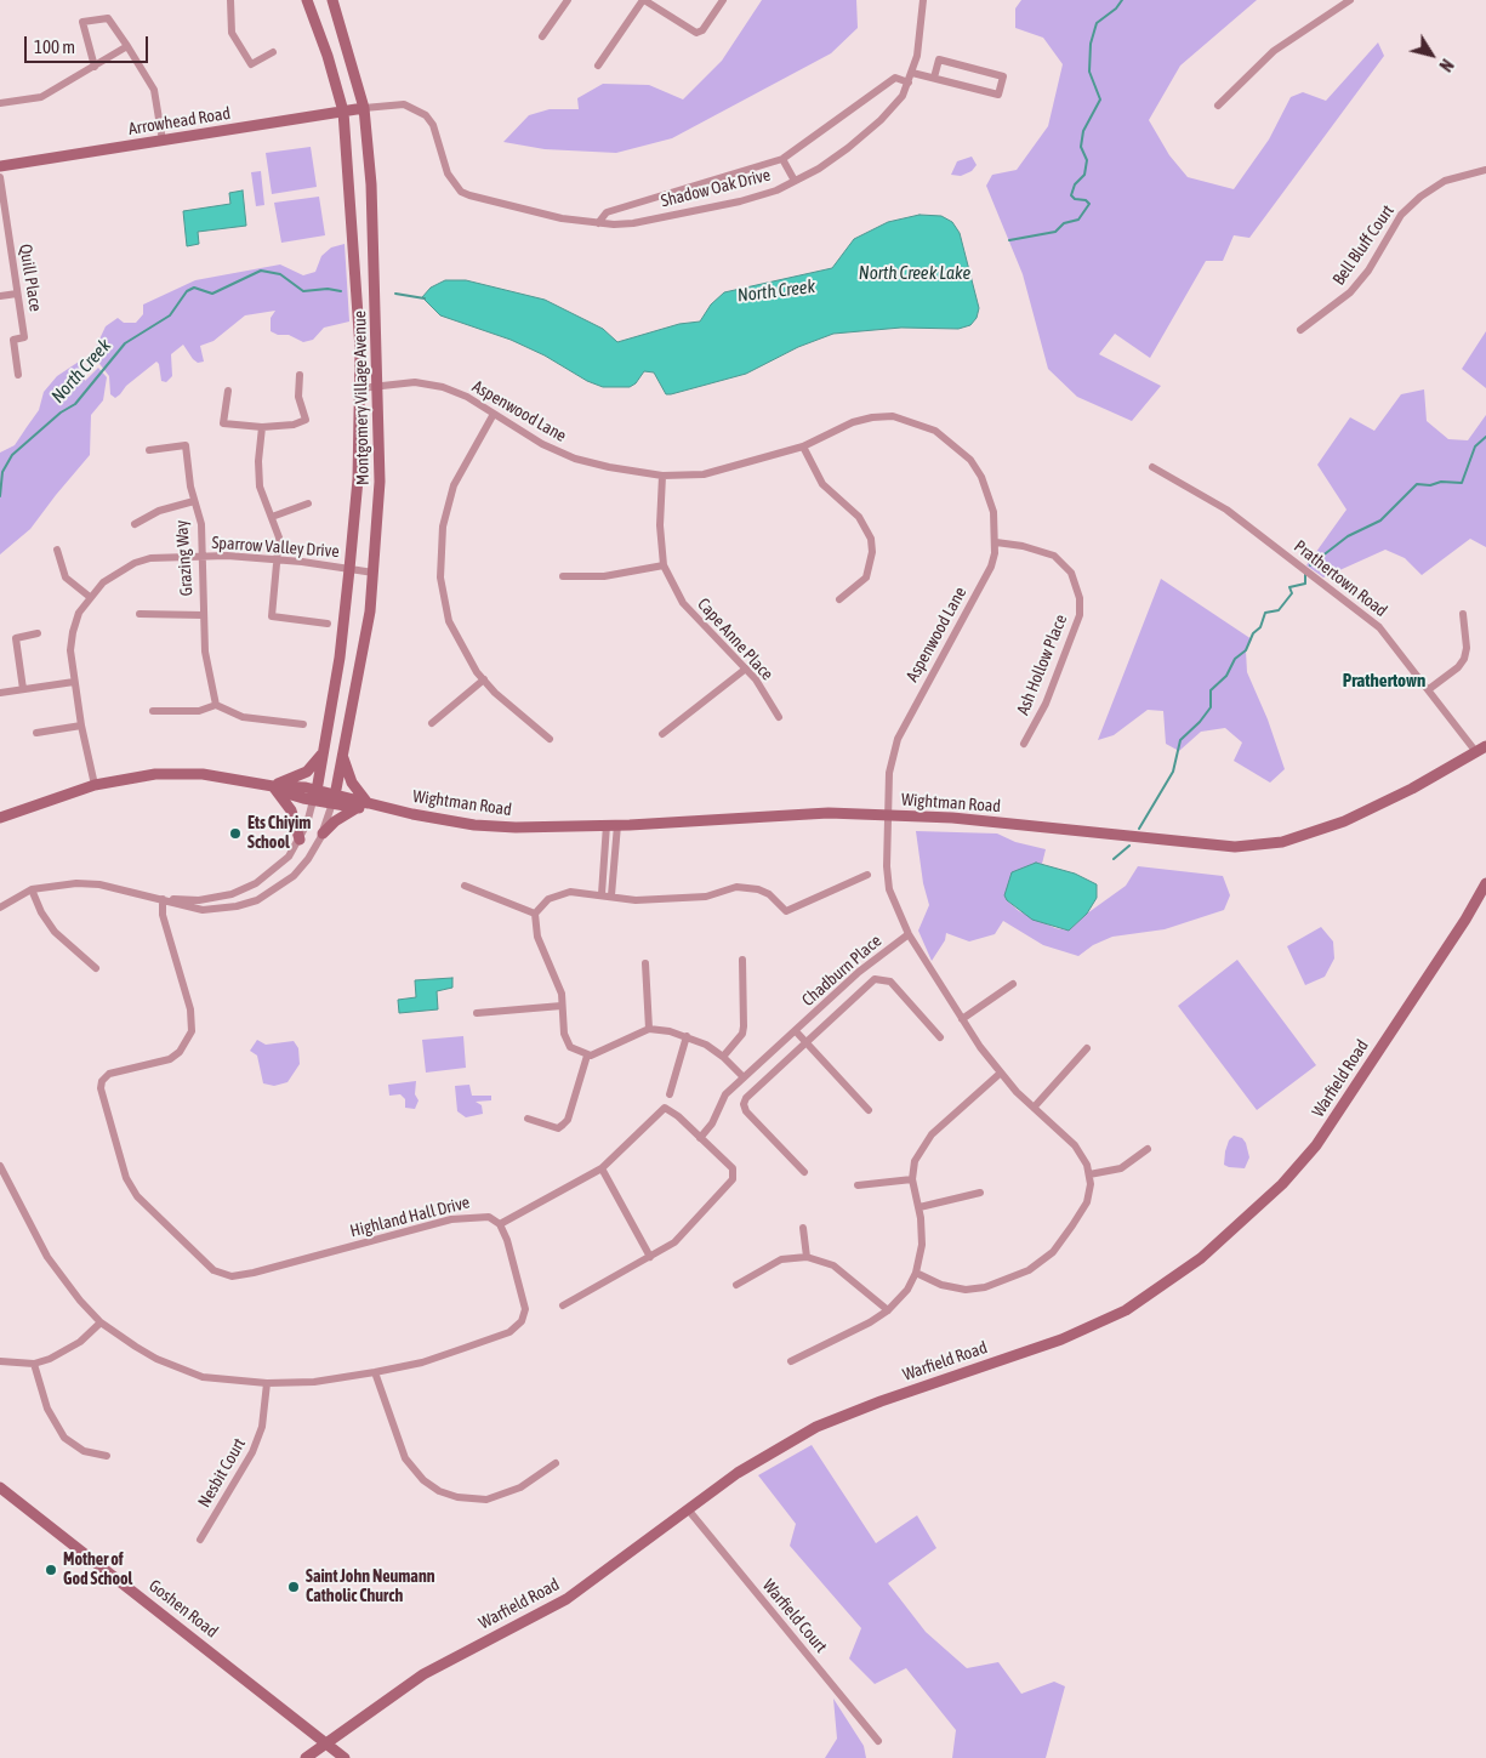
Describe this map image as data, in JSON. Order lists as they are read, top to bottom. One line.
{"streets":{"main road":["Arrowhead Road","Montgomery Village Avenue","Wightman Road","Warfield Road","Goshen Road"],"street":["Shadow Oak Drive","Bell Bluff Court","Quill Place","Aspenwood Lane","Sparrow Valley Drive","Grazing Way","Prathertown Road","Cape Anne Place","Ash Hollow Place","Chadburn Place","Highland Hall Drive","Nesbit Court","Warfield Court"]},"crossings":[["Arrowhead Road","Shadow Oak Drive"],["Arrowhead Road","Montgomery Village Avenue"],["Shadow Oak Drive","Montgomery Village Avenue"],["Montgomery Village Avenue","Aspenwood Lane"],["Montgomery Village Avenue","Sparrow Valley Drive"],["Montgomery Village Avenue","Wightman Road"],["Aspenwood Lane","Cape Anne Place"],["Aspenwood Lane","Ash Hollow Place"],["Aspenwood Lane","Wightman Road"],["Aspenwood Lane","Chadburn Place"],["Sparrow Valley Drive","Grazing Way"],["Sparrow Valley Drive","Wightman Road"],["Prathertown Road","Wightman Road"],["Warfield Road","Goshen Road"],["Warfield Road","Warfield Court"]],"districts":["Prathertown"],"water":["North Creek Lake","North Creek"],"places":["Ets Chiyim School","Mother of God School","Saint John Neumann Catholic Church"],"scale_bar":"100 m","north":"bottom right"}
